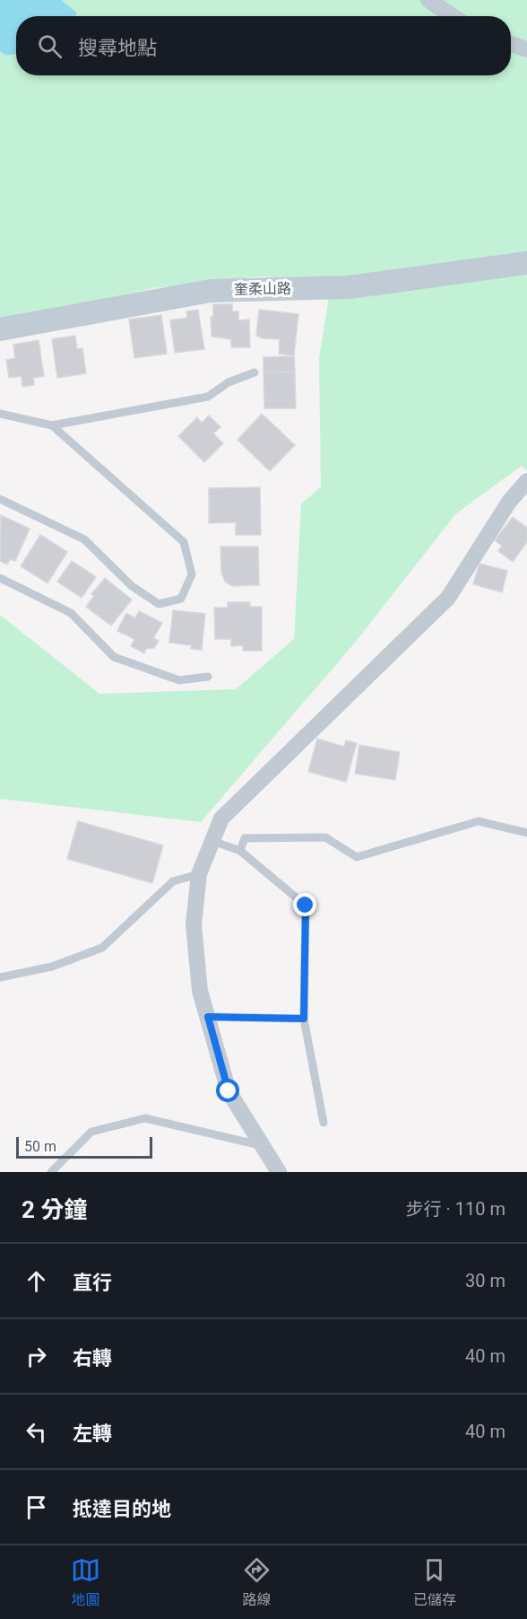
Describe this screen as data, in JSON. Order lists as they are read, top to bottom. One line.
{"streets":{"street":["奎柔山路"]},"scale_bar":"50 m","page":{"search":"搜尋地點","scale":"50 m","heading":["2 分鐘","步行 · 110 m"],"list":[["直行","30 m"],["右轉","40 m"],["左轉","40 m"],"抵達目的地"],"nav":["地圖","路線","已儲存"]}}
